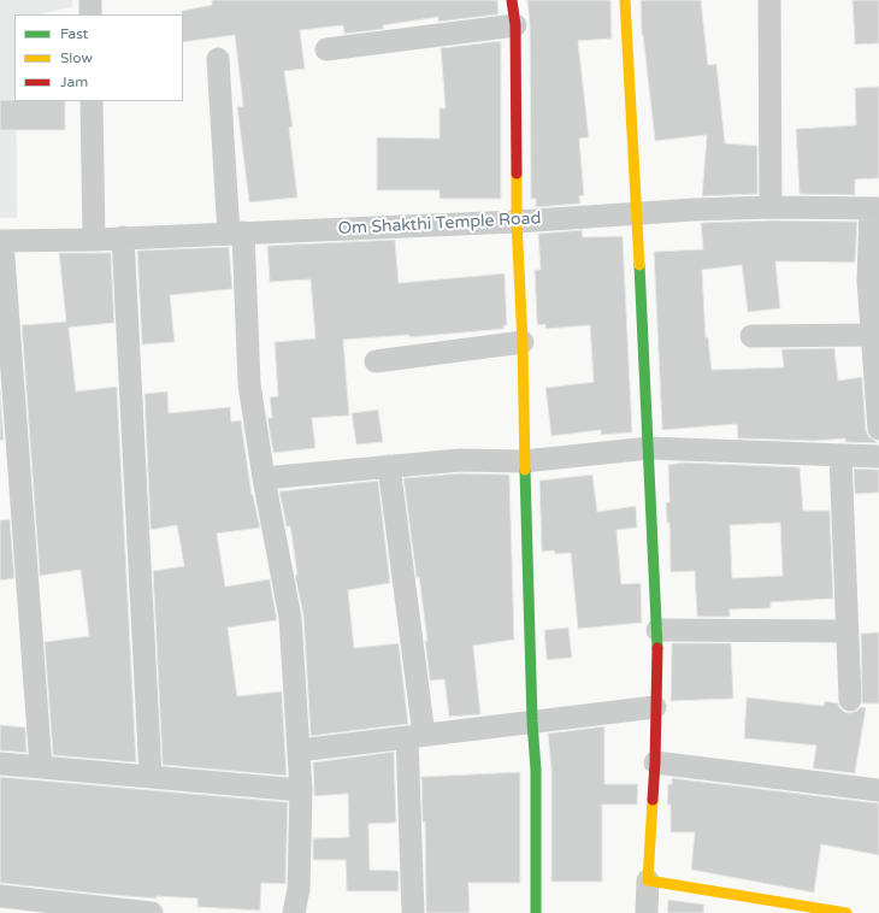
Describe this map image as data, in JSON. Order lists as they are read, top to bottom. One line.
{"streets":{"street":["Om Shakthi Temple Road"]},"legend":["Fast","Slow","Jam"]}
